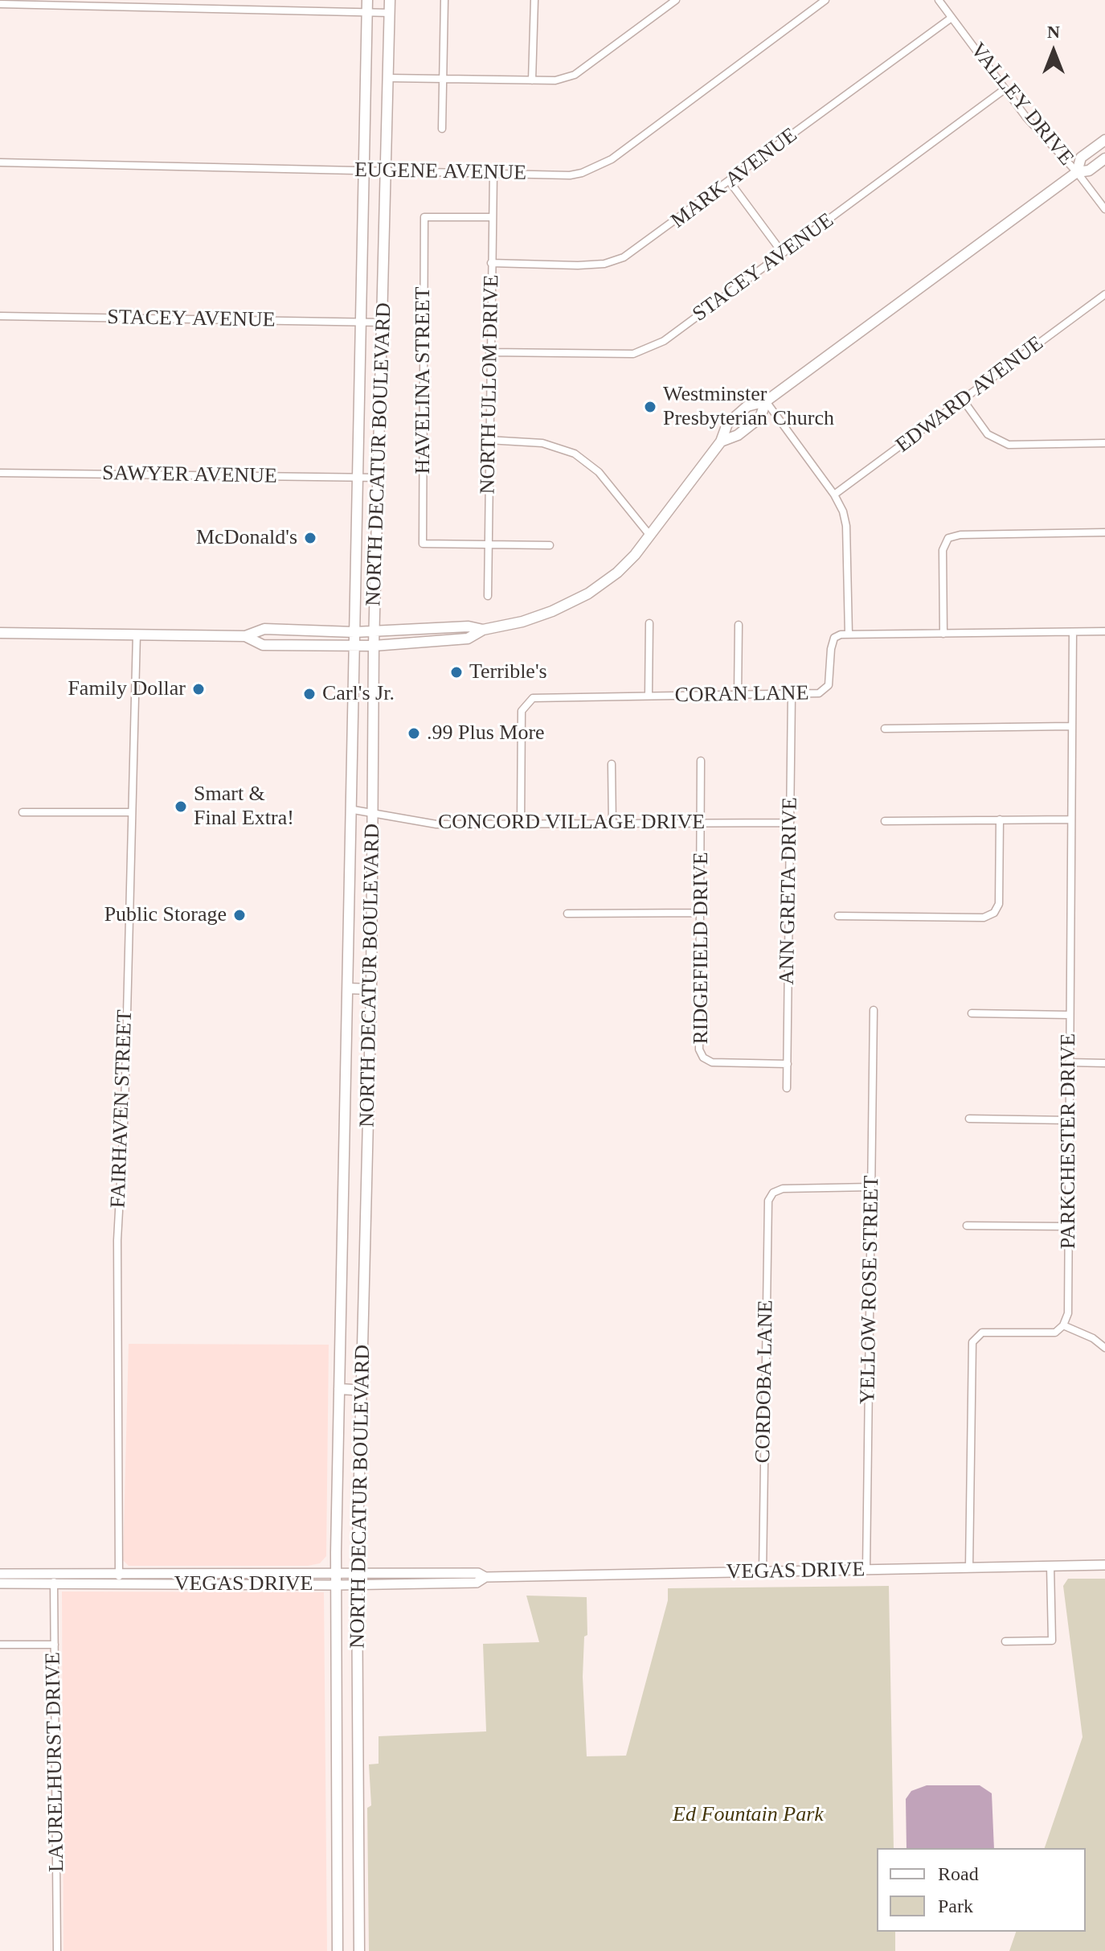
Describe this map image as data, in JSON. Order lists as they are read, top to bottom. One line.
{"streets":{"main road":["NORTH DECATUR BOULEVARD","VEGAS DRIVE"],"street":["VALLEY DRIVE","EUGENE AVENUE","MARK AVENUE","STACEY AVENUE","HAVELINA STREET","NORTH ULLOM DRIVE","EDWARD AVENUE","SAWYER AVENUE","CORAN LANE","CONCORD VILLAGE DRIVE","ANN GRETA DRIVE","RIDGEFIELD DRIVE","FAIRHAVEN STREET","PARKCHESTER DRIVE","YELLOW ROSE STREET","CORDOBA LANE","LAURELHURST DRIVE"]},"crossings":[["VALLEY DRIVE","MARK AVENUE"],["VALLEY DRIVE","STACEY AVENUE"],["EUGENE AVENUE","NORTH ULLOM DRIVE"],["EUGENE AVENUE","NORTH DECATUR BOULEVARD"],["MARK AVENUE","NORTH ULLOM DRIVE"],["STACEY AVENUE","NORTH ULLOM DRIVE"],["STACEY AVENUE","NORTH DECATUR BOULEVARD"],["HAVELINA STREET","NORTH ULLOM DRIVE"],["NORTH DECATUR BOULEVARD","SAWYER AVENUE"],["NORTH DECATUR BOULEVARD","CONCORD VILLAGE DRIVE"],["NORTH DECATUR BOULEVARD","VEGAS DRIVE"],["CORAN LANE","CONCORD VILLAGE DRIVE"],["CORAN LANE","ANN GRETA DRIVE"],["CONCORD VILLAGE DRIVE","ANN GRETA DRIVE"],["CONCORD VILLAGE DRIVE","RIDGEFIELD DRIVE"],["ANN GRETA DRIVE","RIDGEFIELD DRIVE"],["FAIRHAVEN STREET","VEGAS DRIVE"],["YELLOW ROSE STREET","CORDOBA LANE"],["YELLOW ROSE STREET","VEGAS DRIVE"],["CORDOBA LANE","VEGAS DRIVE"],["VEGAS DRIVE","LAURELHURST DRIVE"]],"parks":["Ed Fountain Park"],"places":["Westminster Presbyterian Church","McDonald's","Terrible's","Family Dollar","Carl's Jr.",".99 Plus More","Smart & Final Extra!","Public Storage"],"legend":["Road","Park"],"north":"top"}
